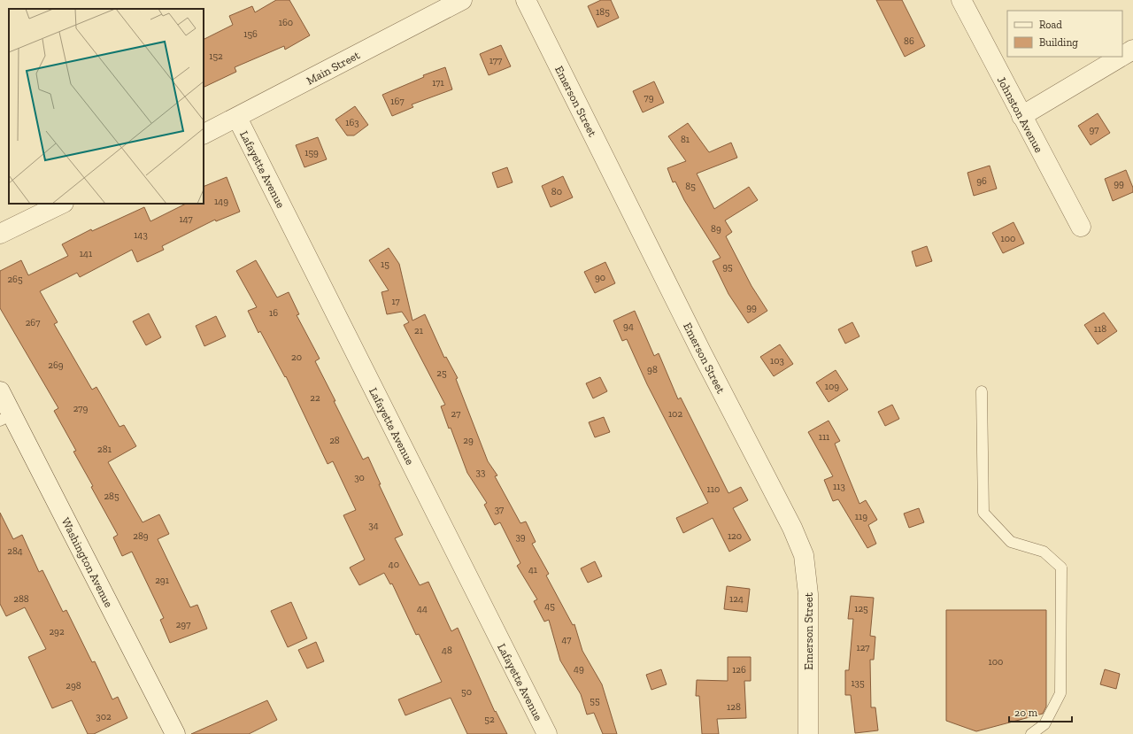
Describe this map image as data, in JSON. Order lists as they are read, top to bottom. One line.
{"streets":{"street":["Main Street","Emerson Street","Johnston Avenue","Lafayette Avenue","Washington Avenue"]},"crossings":[["Main Street","Lafayette Avenue"]],"house_numbers":["185","160","156","86","152","177","171","79","167","163","97","81","159","96","99","85","80","149","147","89","143","100","141","15","95","90","265","17","99","16","267","94","118","21","20","103","269","98","25","109","22","279","27","102","111","28","29","281","33","30","113","110","285","37","119","34","289","120","39","284","40","41","291","288","124","45","44","125","297","292","47","127","48","100","49","126","135","298","50","55","128","302","52"],"legend":["Road","Building"],"scale_bar":"20 m"}
